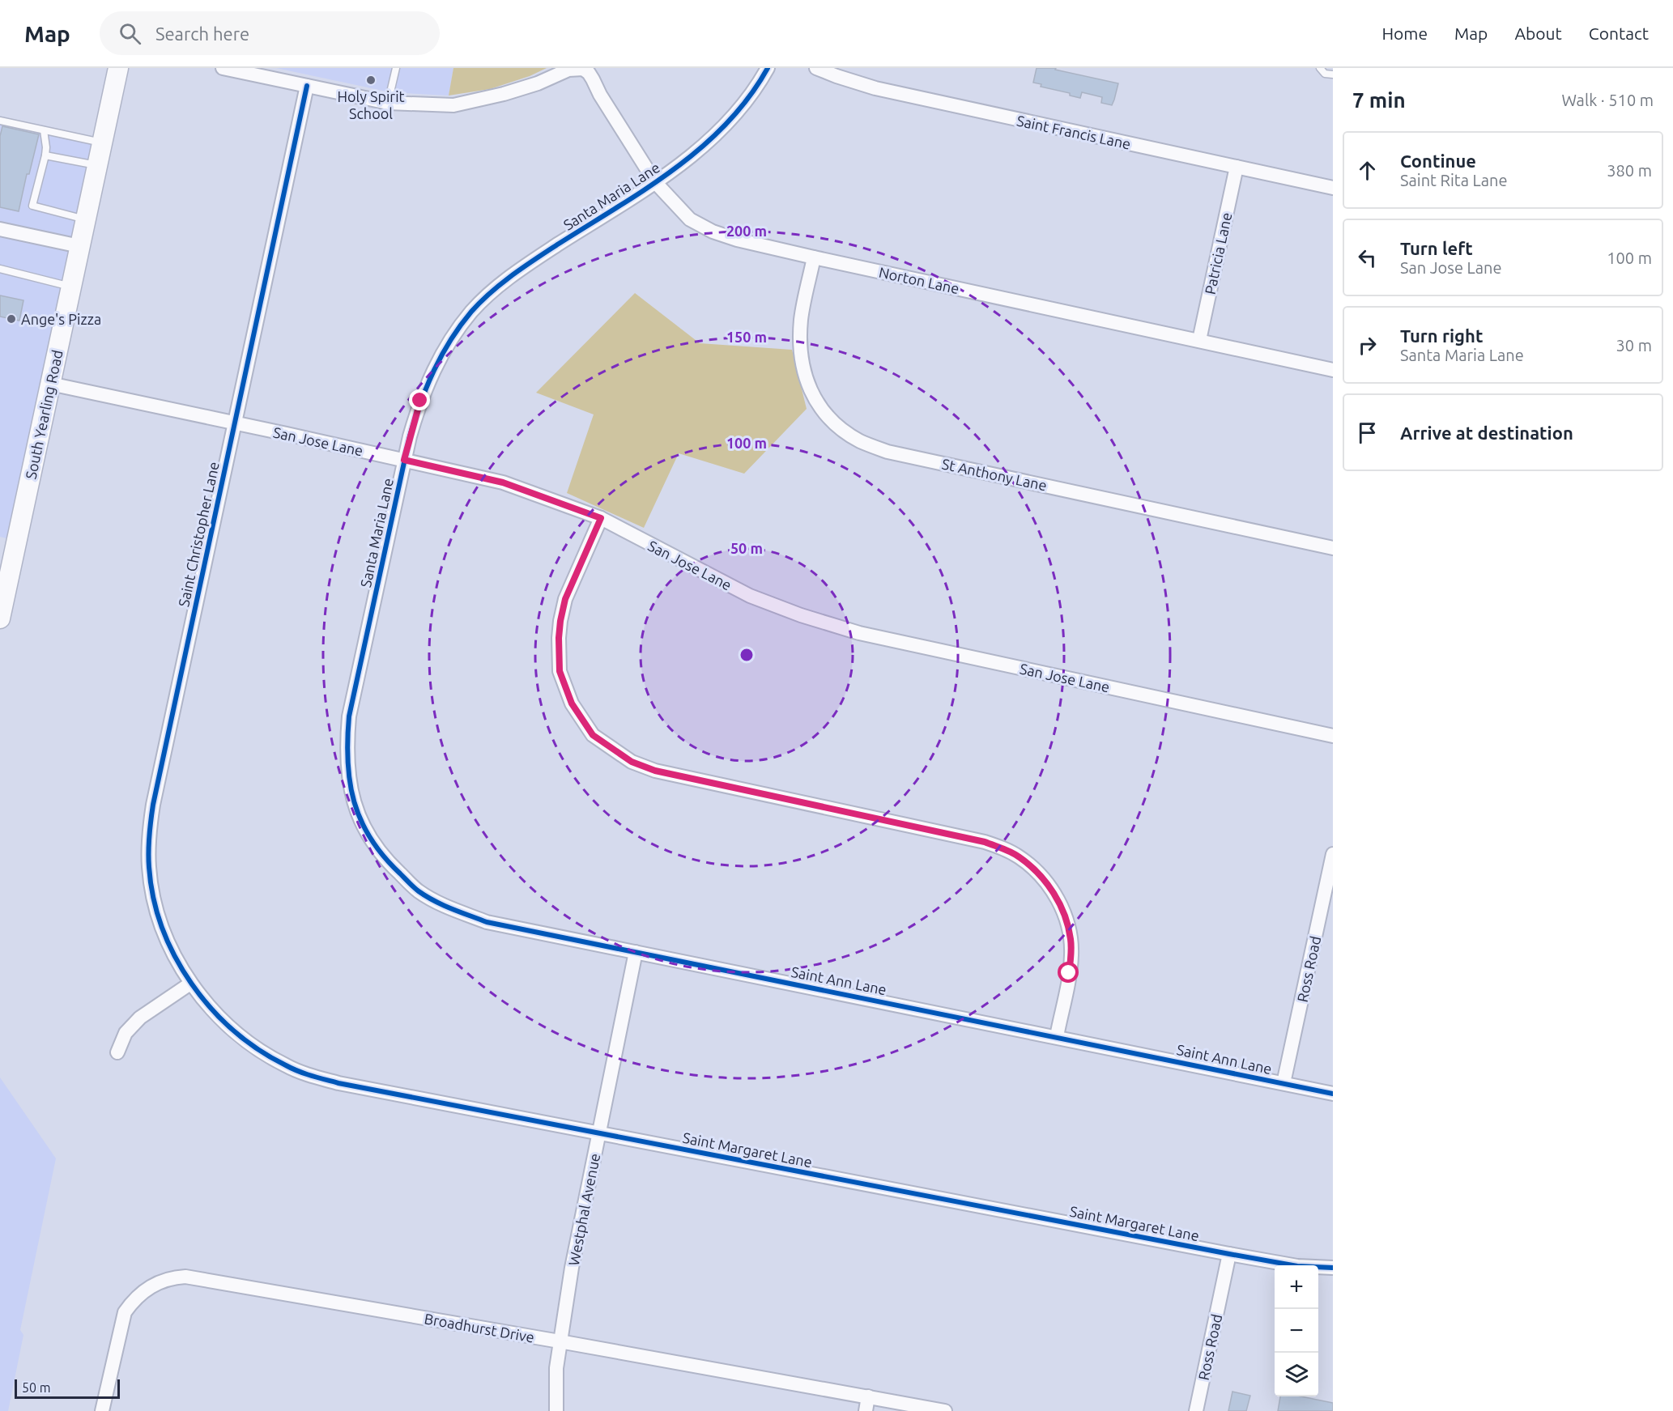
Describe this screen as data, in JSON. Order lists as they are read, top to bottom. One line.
{"streets":{"street":["Saint Francis Lane","Santa Maria Lane","Patricia Lane","Norton Lane","South Yearling Road","San Jose Lane","St Anthony Lane","Saint Christopher Lane","Ross Road","Saint Ann Lane","Saint Margaret Lane","Westphal Avenue","Broadhurst Drive"]},"crossings":[["Saint Francis Lane","Patricia Lane"],["Santa Maria Lane","Norton Lane"],["Santa Maria Lane","San Jose Lane"],["Santa Maria Lane","Saint Ann Lane"],["Patricia Lane","Norton Lane"],["Norton Lane","St Anthony Lane"],["South Yearling Road","San Jose Lane"],["San Jose Lane","Saint Christopher Lane"],["Saint Christopher Lane","Saint Margaret Lane"],["Ross Road","Saint Ann Lane"],["Ross Road","Saint Margaret Lane"],["Saint Ann Lane","Westphal Avenue"],["Saint Margaret Lane","Westphal Avenue"],["Westphal Avenue","Broadhurst Drive"]],"places":["Holy Spirit School","Ange's Pizza"],"scale_bar":"50 m","page":{"header":"Map","search":"Search here","nav":["Home","Map","About","Contact"],"heading":["7 min","Walk · 510 m"],"list":[["Continue","Saint Rita Lane","380 m"],["Turn left","San Jose Lane","100 m"],["Turn right","Santa Maria Lane","30 m"],"Arrive at destination"],"map_buttons":["+","−"],"scale":"50 m"},"rings":["200 m","150 m","100 m","50 m"]}
